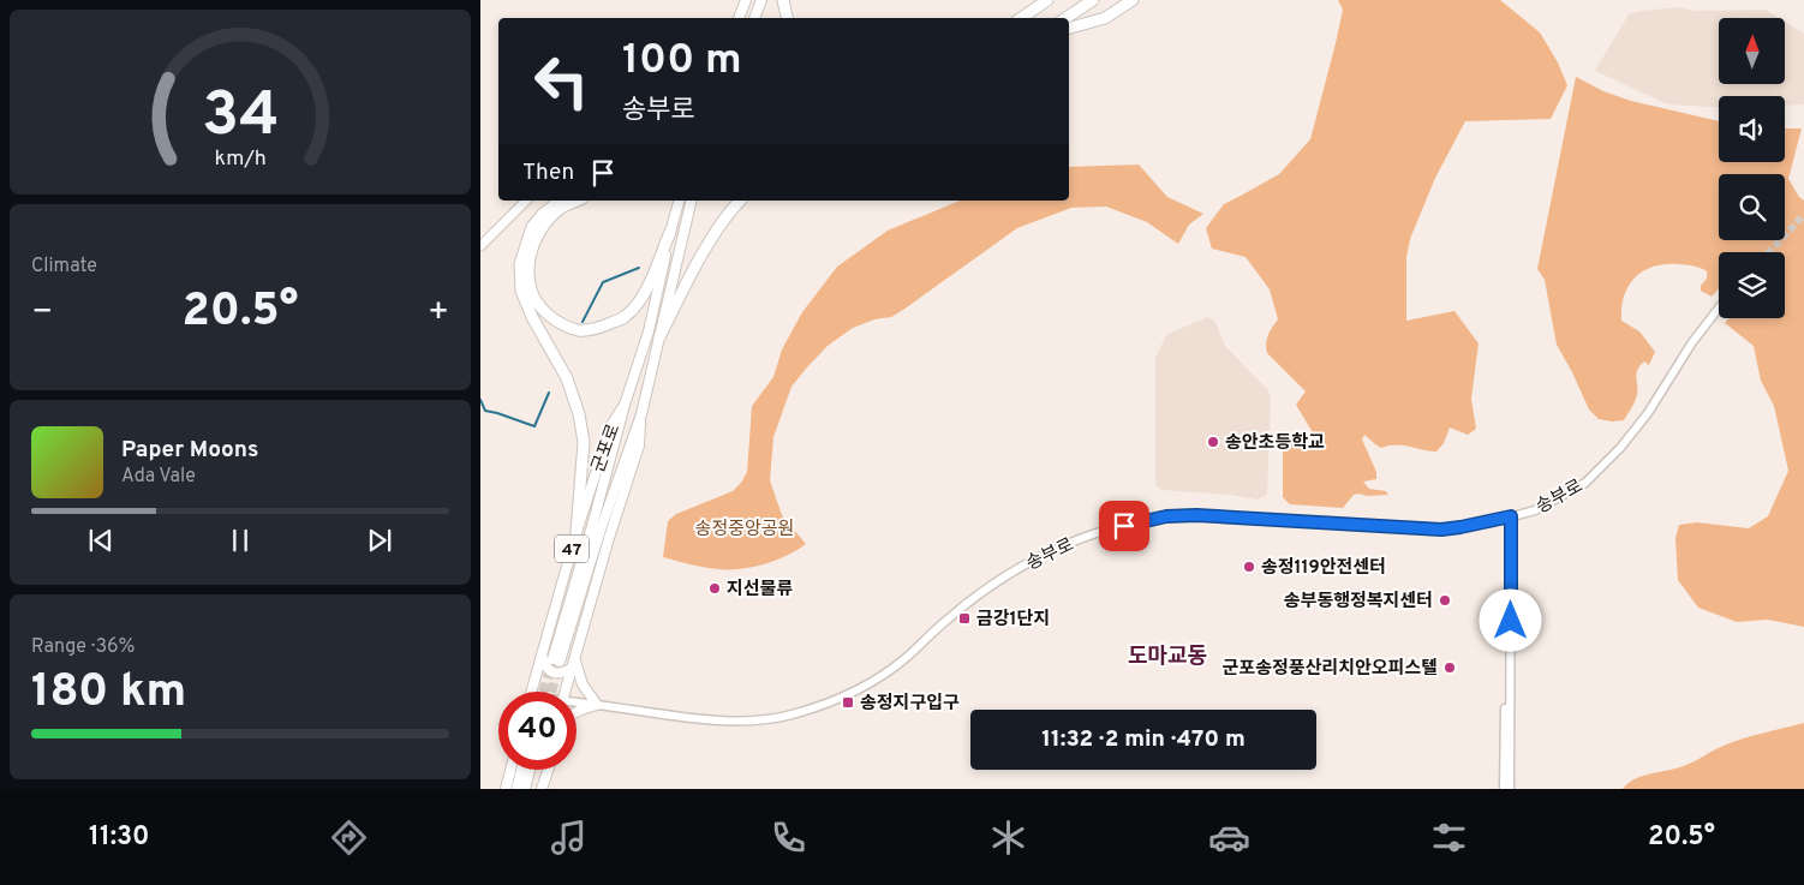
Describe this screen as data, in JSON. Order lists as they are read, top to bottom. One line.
{"streets":{"main road":["군포로","47"],"street":["송부로"]},"crossings":[["군포로","47"]],"districts":["도마교동"],"parks":["송정중앙공원"],"places":{"other":["송안초등학교","송정119안전센터","지선물류","송부동행정복지센터","군포송정풍산리치안오피스텔"],"transit":["금강1단지","송정지구입구"]},"north":"top","page":{"turn":["100 m","송부로"],"then":"Then","tile":["Climate",["Range · 36%","180 km"]],"heat":["−","20.5°","+"],"song":["Paper Moons","Ada Vale"],"limit":"40","trip":"11:32 · 2 min · 470 m","tabs":["11:30","20.5°"],"gauge":["34","km/h"]}}
